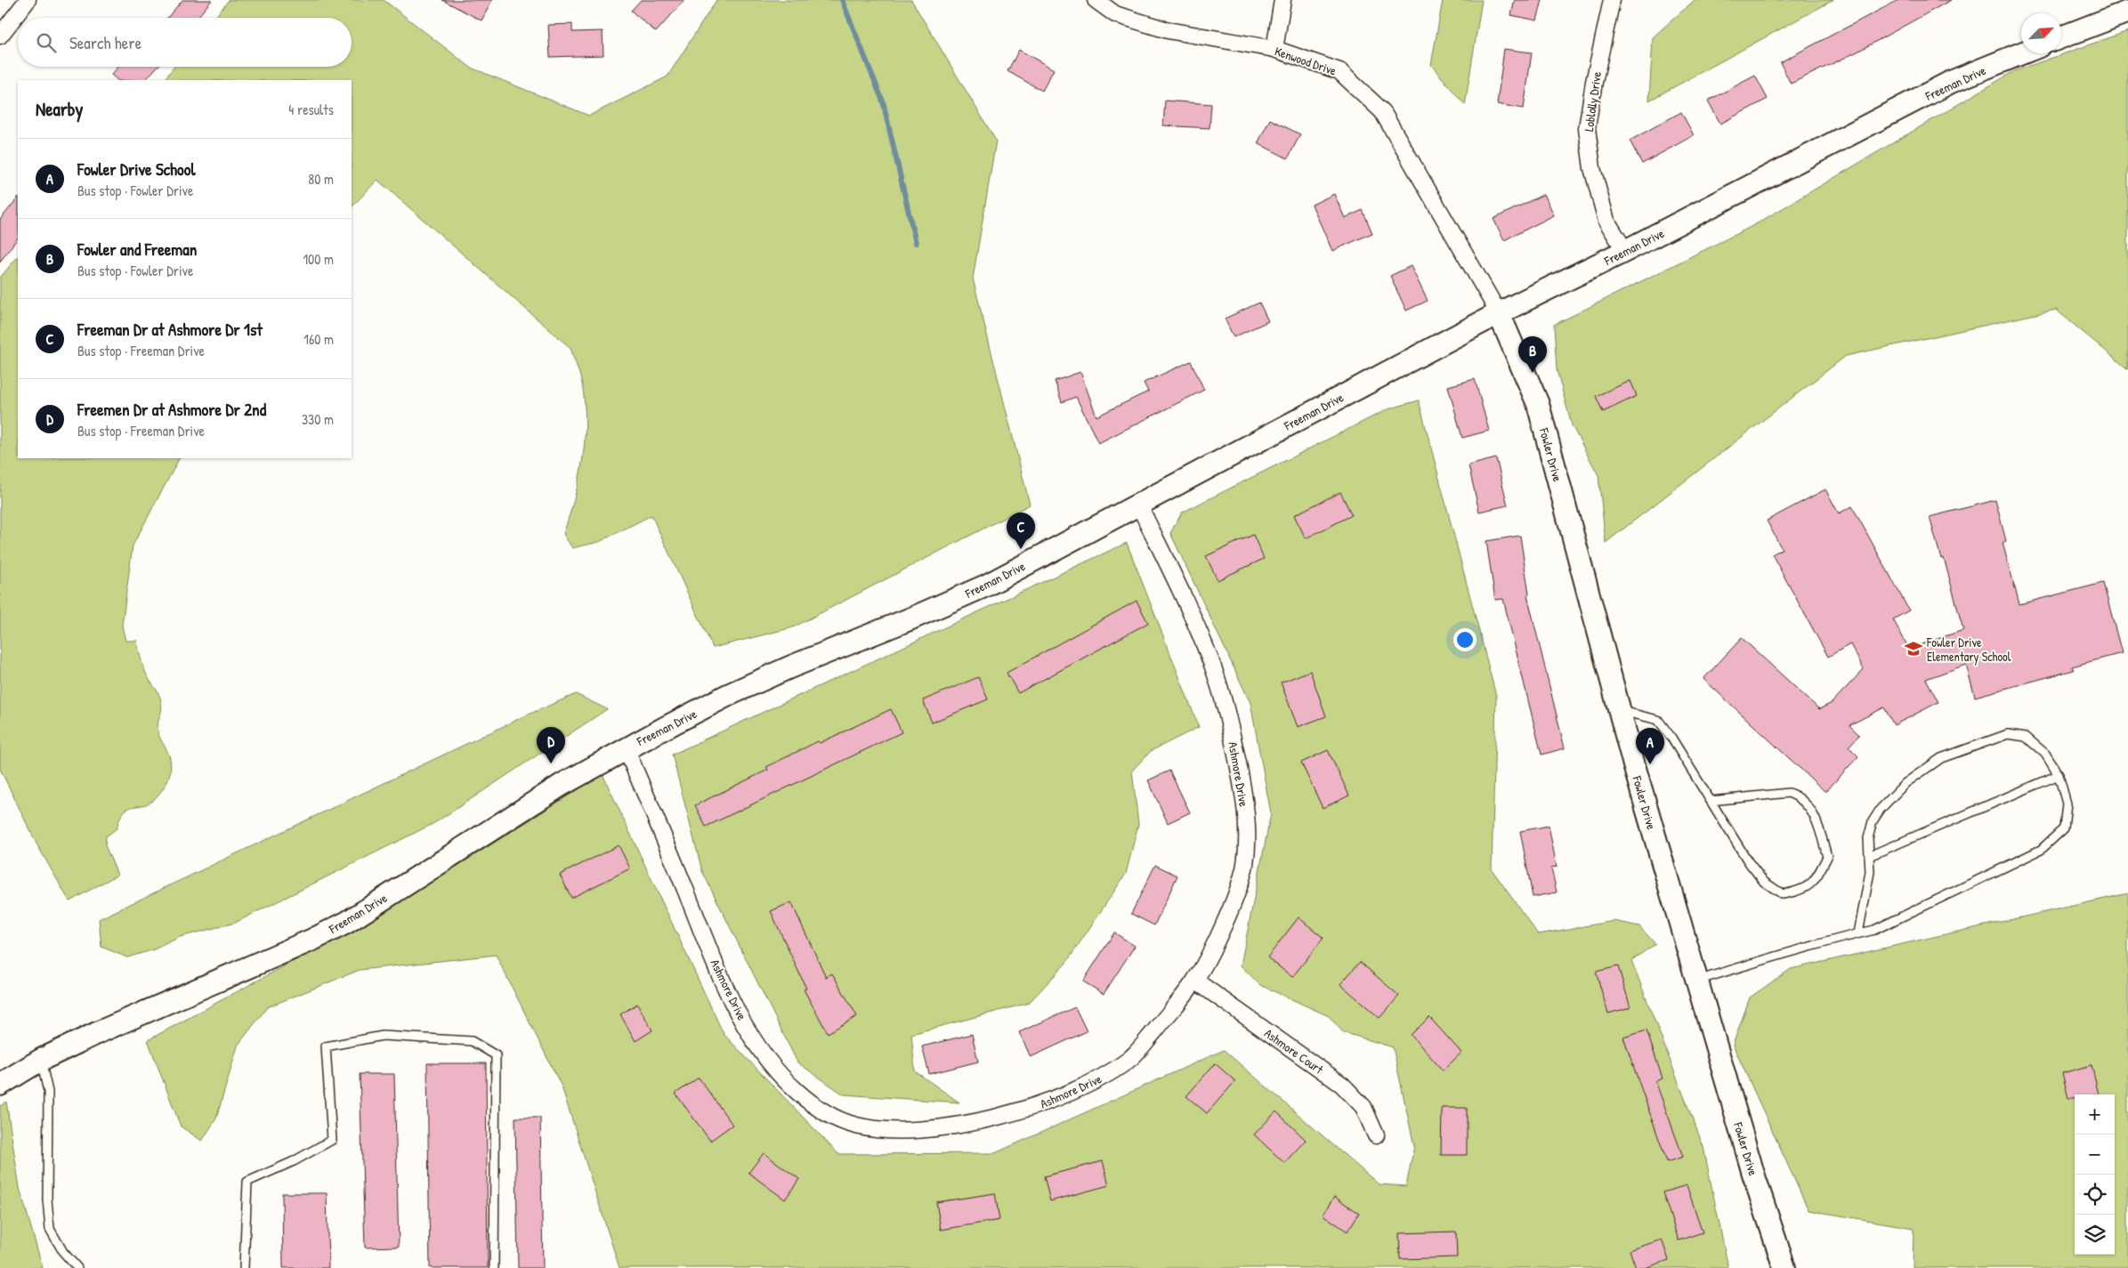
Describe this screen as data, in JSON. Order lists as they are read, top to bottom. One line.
{"streets":{"street":["Kenwood Drive","Freeman Drive","Loblolly Drive","Fowler Drive","Ashmore Drive","Ashmore Court"]},"crossings":[["Kenwood Drive","Freeman Drive"],["Kenwood Drive","Fowler Drive"],["Freeman Drive","Loblolly Drive"],["Freeman Drive","Fowler Drive"],["Freeman Drive","Ashmore Drive"],["Ashmore Drive","Ashmore Court"]],"places":{"school or university":["Fowler Drive Elementary School"]},"north":"top right","page":{"search":"Search here","heading":["Nearby","4 results"],"list":[{"mark":"A","name":"Fowler Drive School","note":"Bus stop · Fowler Drive","value":"80 m"},{"mark":"B","name":"Fowler and Freeman","note":"Bus stop · Fowler Drive","value":"100 m"},{"mark":"C","name":"Freeman Dr at Ashmore Dr 1st","note":"Bus stop · Freeman Drive","value":"160 m"},{"mark":"D","name":"Freemen Dr at Ashmore Dr 2nd","note":"Bus stop · Freeman Drive","value":"330 m"}],"pins":["B","C","D","A"],"map_buttons":["+","−"]}}
